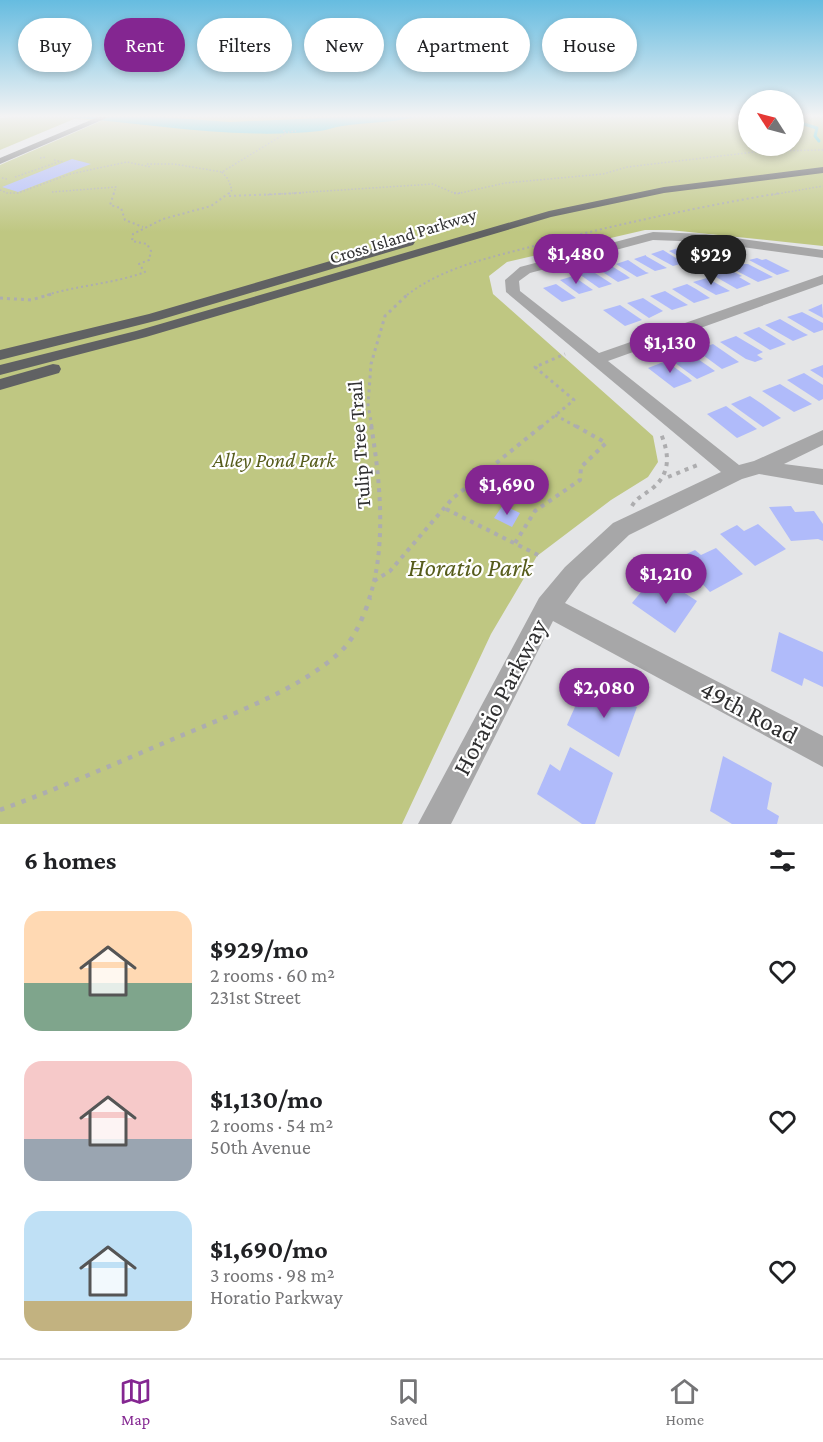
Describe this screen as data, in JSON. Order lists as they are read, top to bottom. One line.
{"streets":{"highway":["Cross Island Parkway"],"street":["Horatio Parkway","49th Road"],"path":["Tulip Tree Trail"]},"crossings":[["Horatio Parkway","49th Road"]],"parks":["Alley Pond Park","Horatio Park"],"north":"top left","page":{"chip":["Buy","Rent","Filters","New","Apartment","House"],"price":["$1,480","$929","$1,130","$1,690","$1,210","$2,080"],"heading":"6 homes","list":[{"name":"$929/mo","note":"2 rooms · 60 m² · 231st Street"},{"name":"$1,130/mo","note":"2 rooms · 54 m² · 50th Avenue"},{"name":"$1,690/mo","note":"3 rooms · 98 m² · Horatio Parkway"}],"tabs":["Map","Saved","Home"]}}
